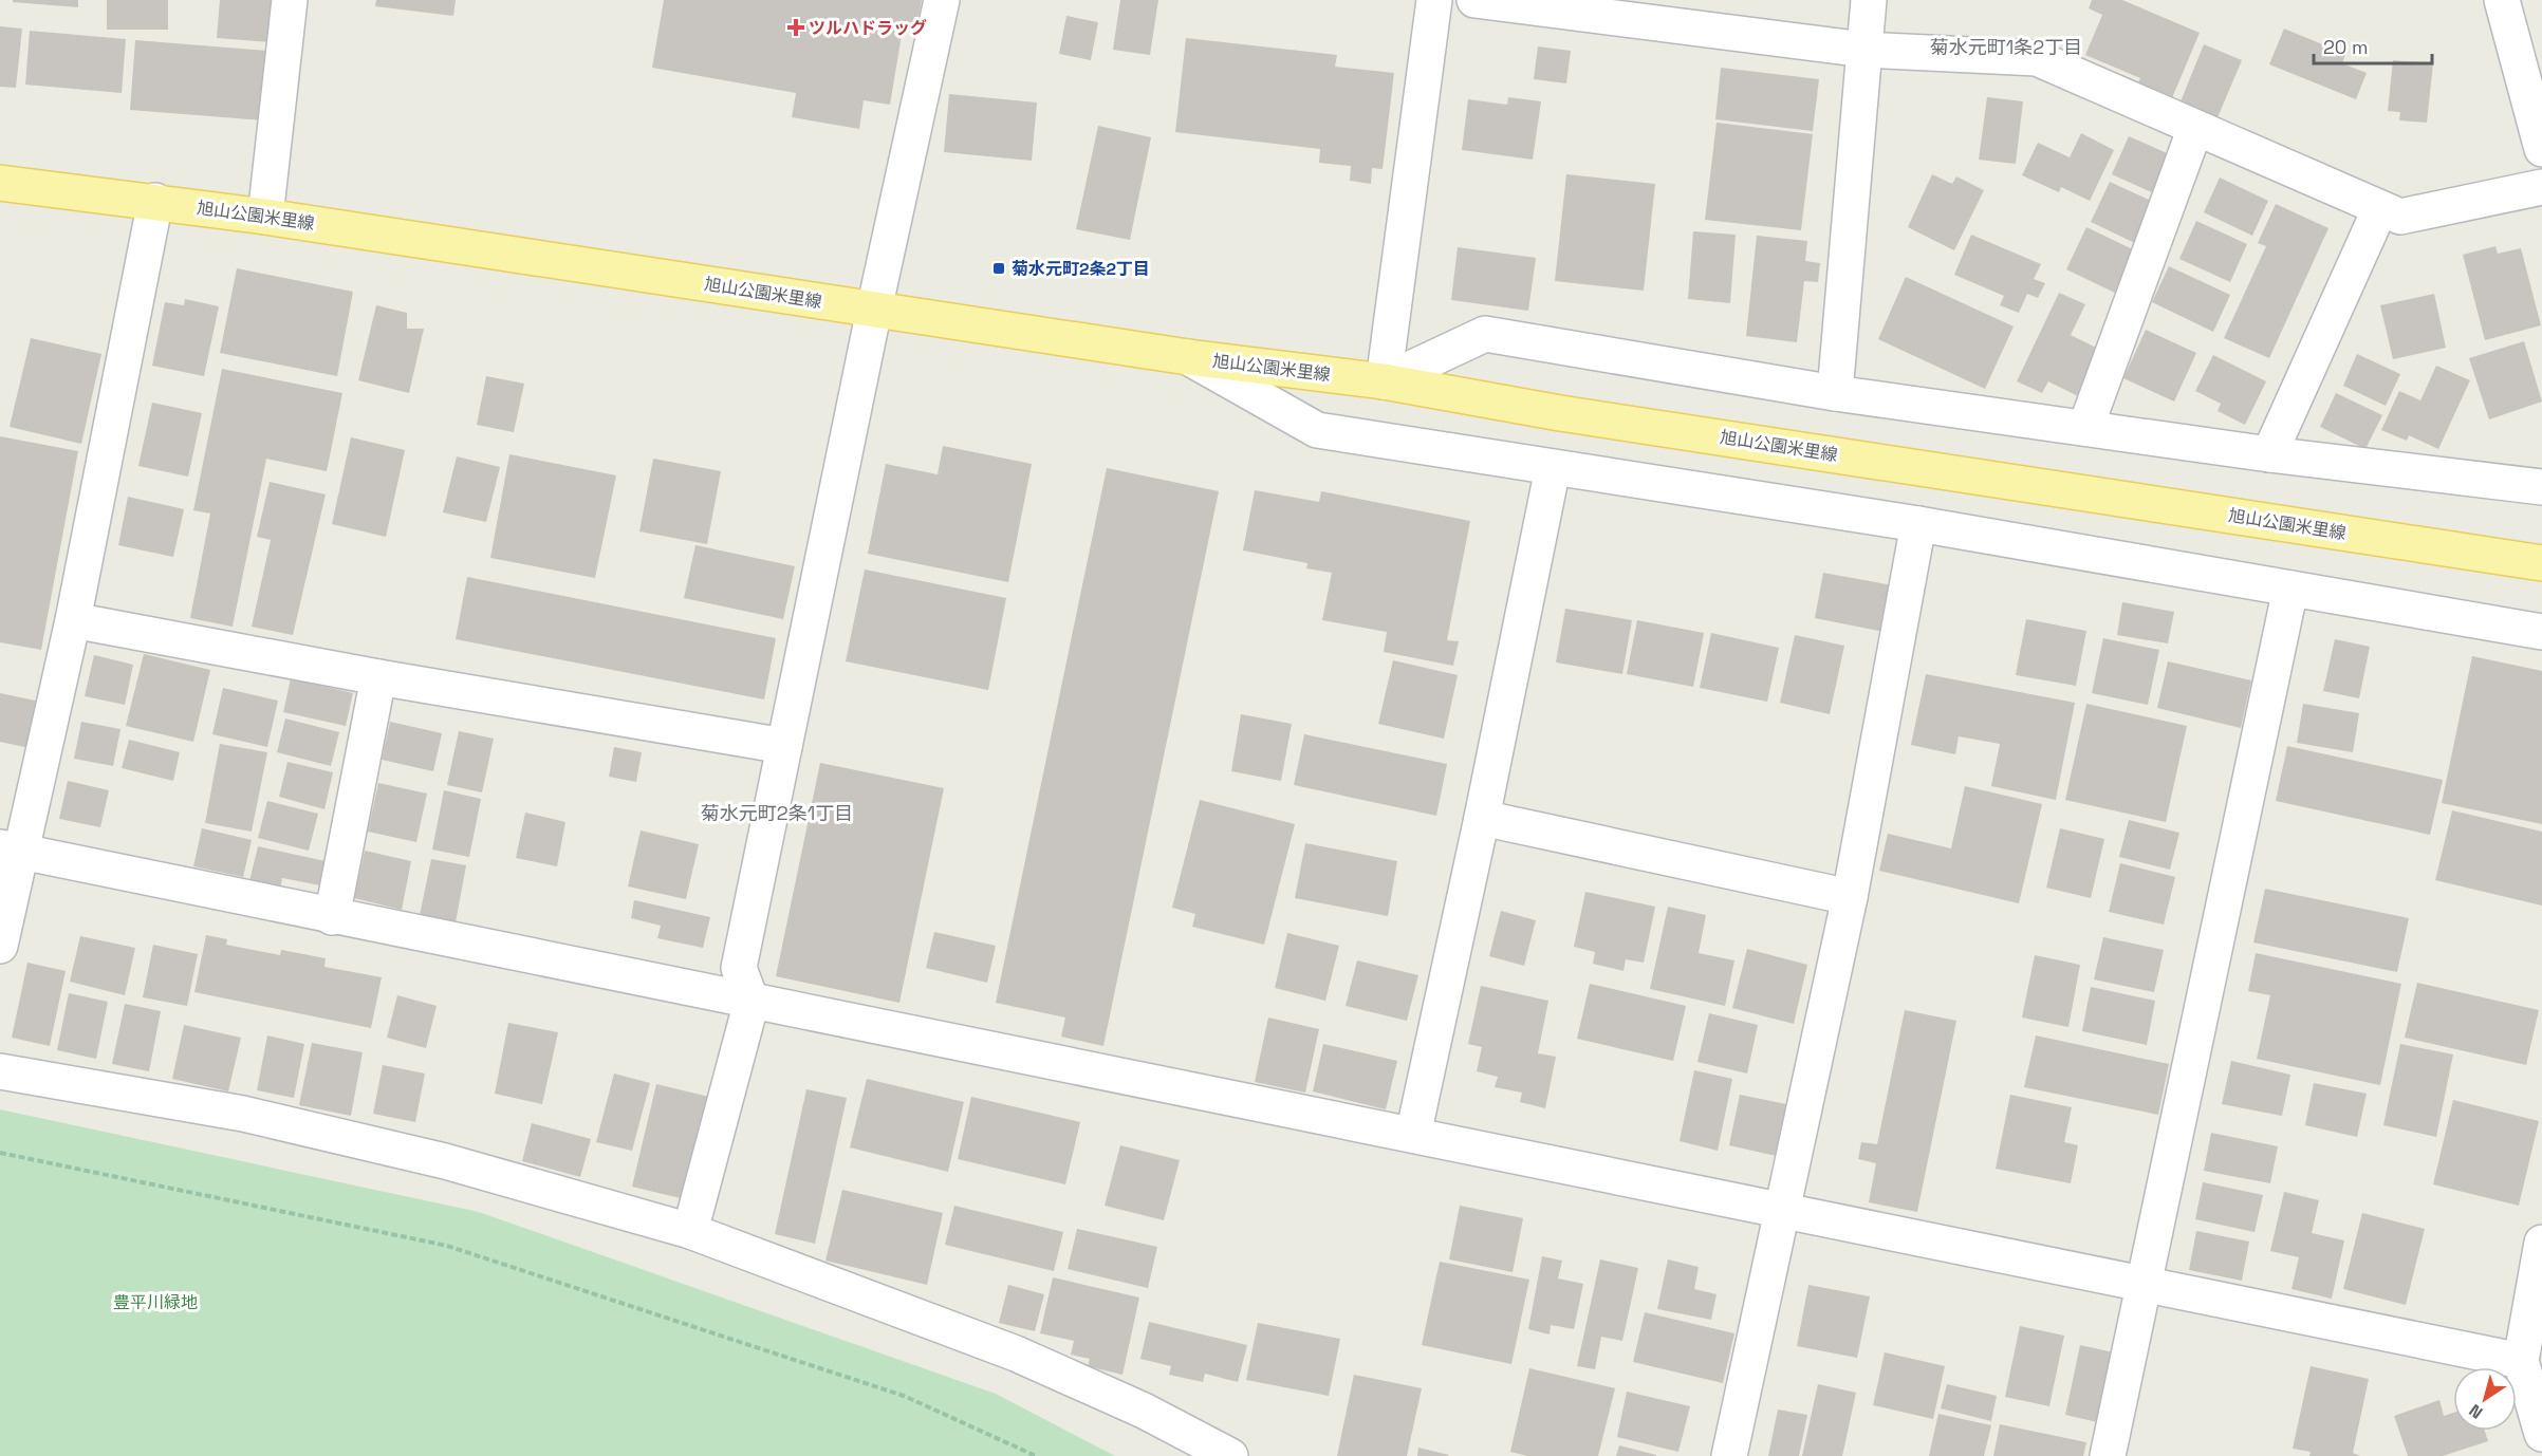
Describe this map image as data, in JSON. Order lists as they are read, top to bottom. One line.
{"streets":{"main road":["旭山公園米里線"]},"districts":["菊水元町1条2丁目","菊水元町2条1丁目"],"parks":["豊平川緑地"],"places":{"health":["ツルハドラッグ"],"transit":["菊水元町2条2丁目"]},"scale_bar":"20 m","north":"bottom left"}
